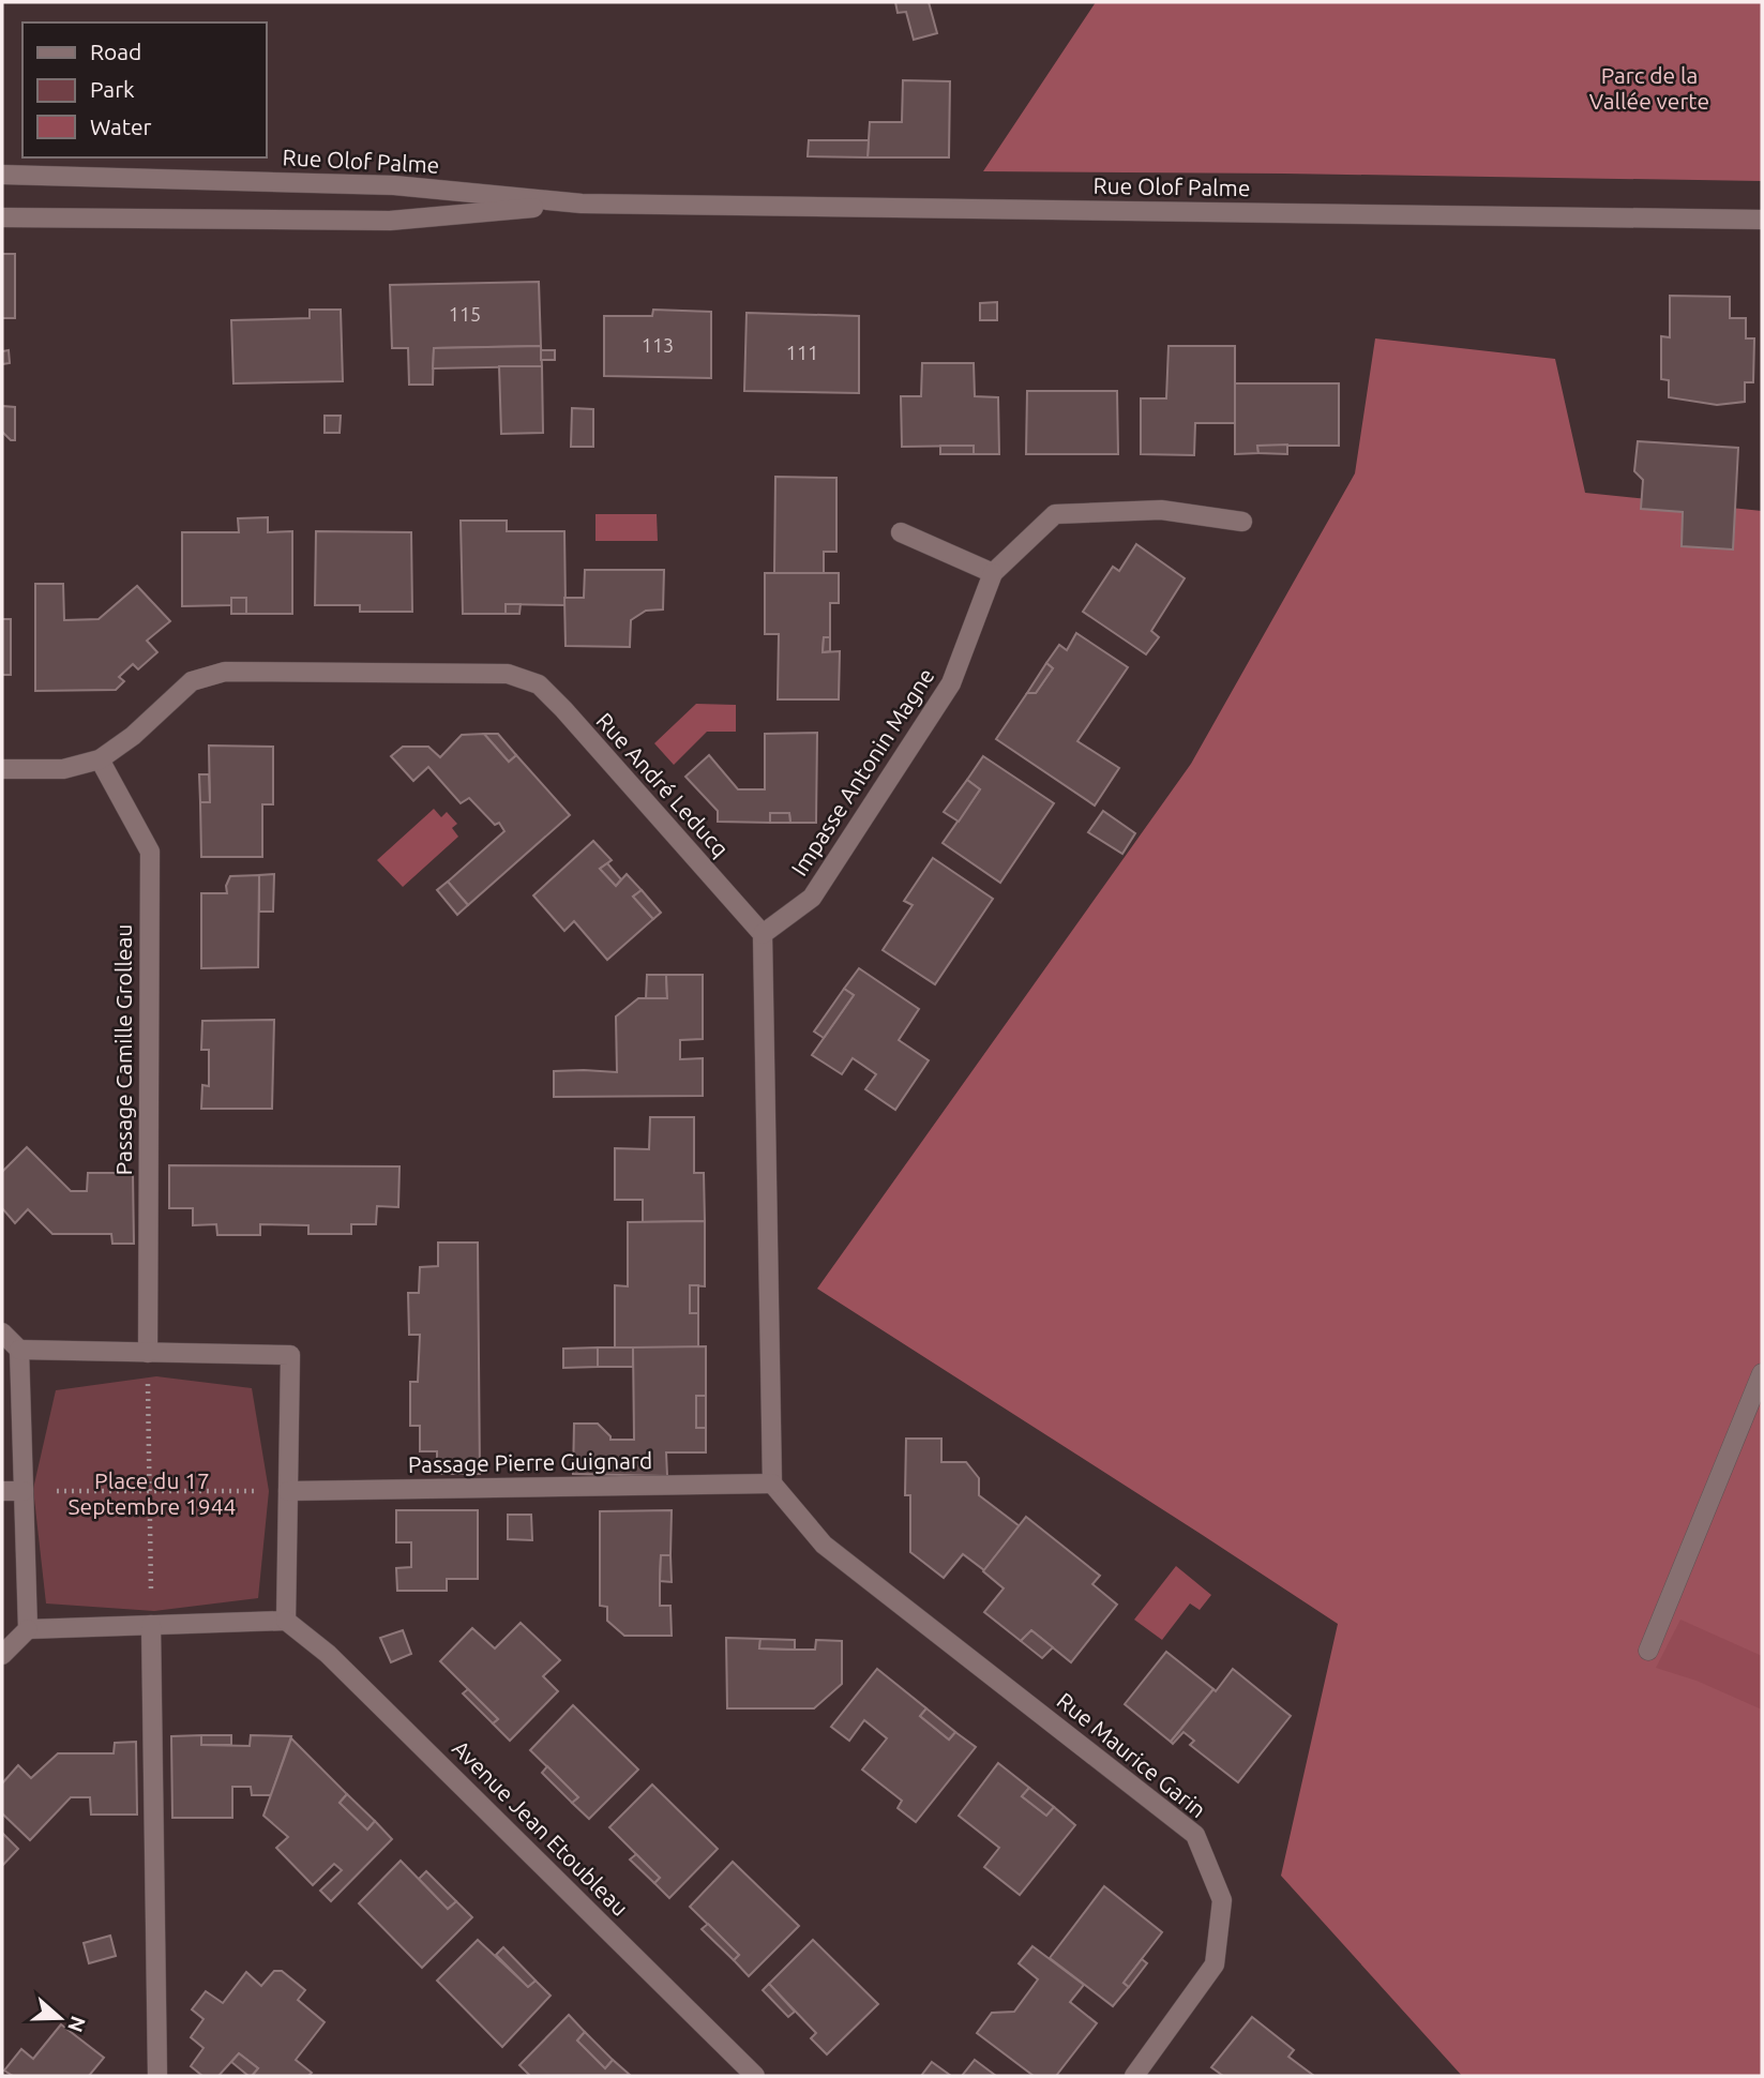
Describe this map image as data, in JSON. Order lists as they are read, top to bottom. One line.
{"streets":{"street":["Rue Olof Palme","Impasse Antonin Magne","Rue André Leducq","Passage Camille Grolleau","Passage Pierre Guignard","Rue Maurice Garin","Avenue Jean Etoubleau"]},"crossings":[["Impasse Antonin Magne","Rue André Leducq"],["Rue André Leducq","Passage Camille Grolleau"],["Passage Pierre Guignard","Rue Maurice Garin"]],"parks":["Parc de la Vallée verte","Place du 17 Septembre 1944"],"house_numbers":["115","113","111"],"legend":["Road","Park","Water"],"north":"right"}
